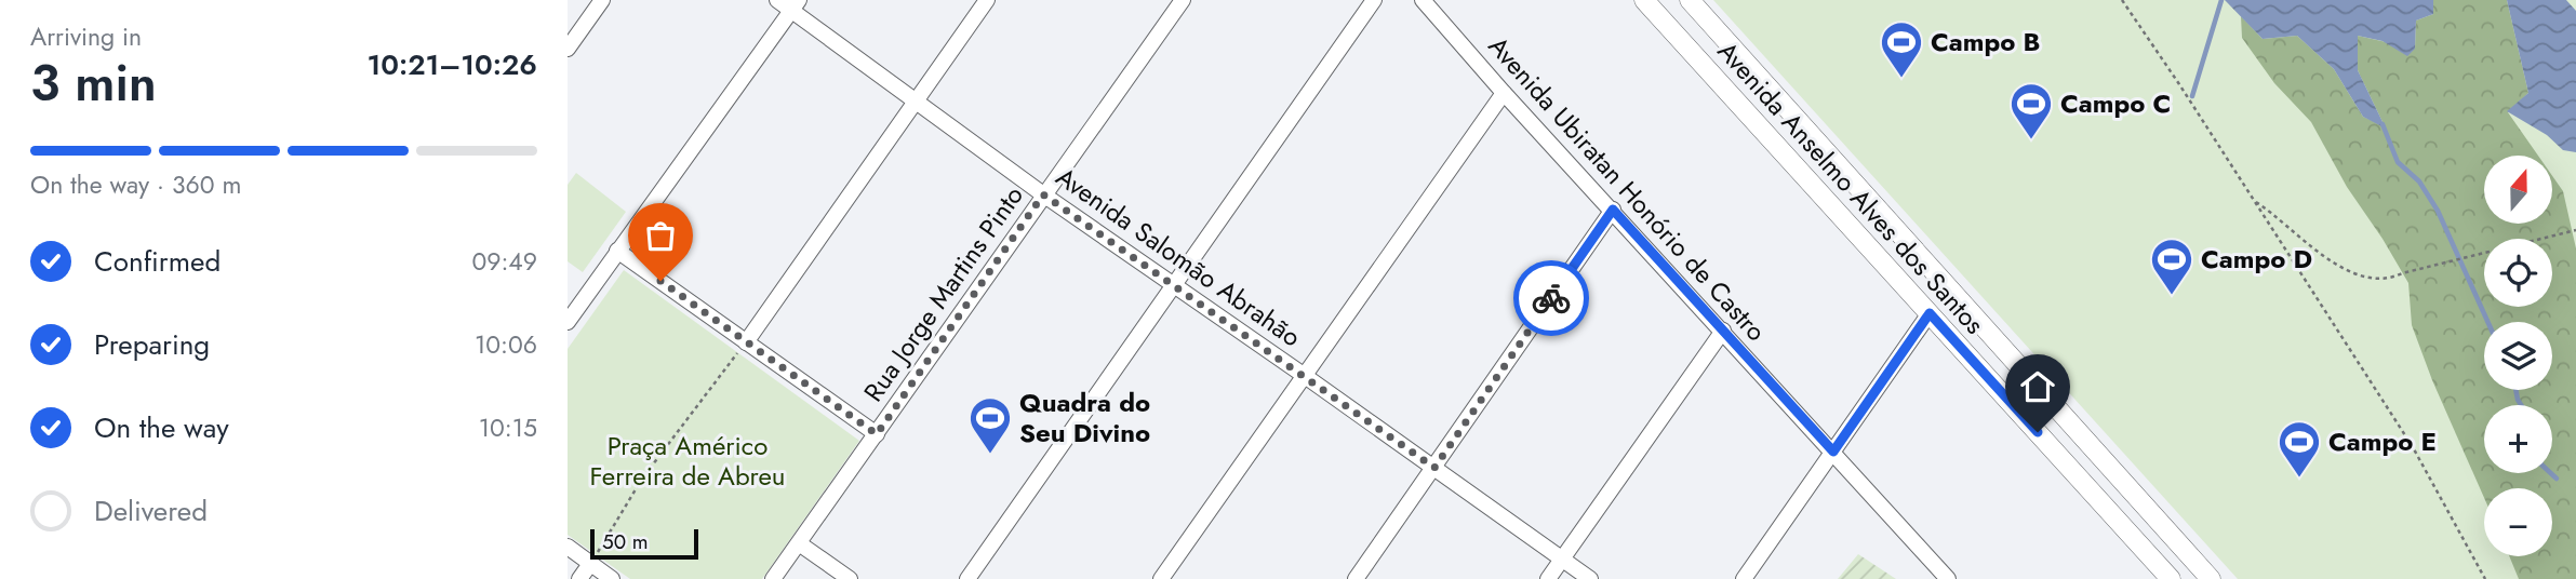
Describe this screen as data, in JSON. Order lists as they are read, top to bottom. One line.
{"streets":{"main road":["Avenida Anselmo Alves dos Santos"],"street":["Avenida Ubiratan Honório de Castro","Avenida Salomão Abrahão","Rua Jorge Martins Pinto"]},"crossings":[["Avenida Salomão Abrahão","Rua Jorge Martins Pinto"]],"parks":["Praça Américo Ferreira de Abreu"],"places":{"sports":["Campo B","Campo C","Campo D","Quadra do Seu Divino","Campo E"]},"scale_bar":"50 m","north":"top","page":{"heading":["3 min","Arriving in","10:21–10:26"],"bar":"On the way · 360 m","map_buttons":["+","−"],"list":[["Confirmed","09:49"],["Preparing","10:06"],["On the way","10:15"],"Delivered"],"scale":"50 m"}}
